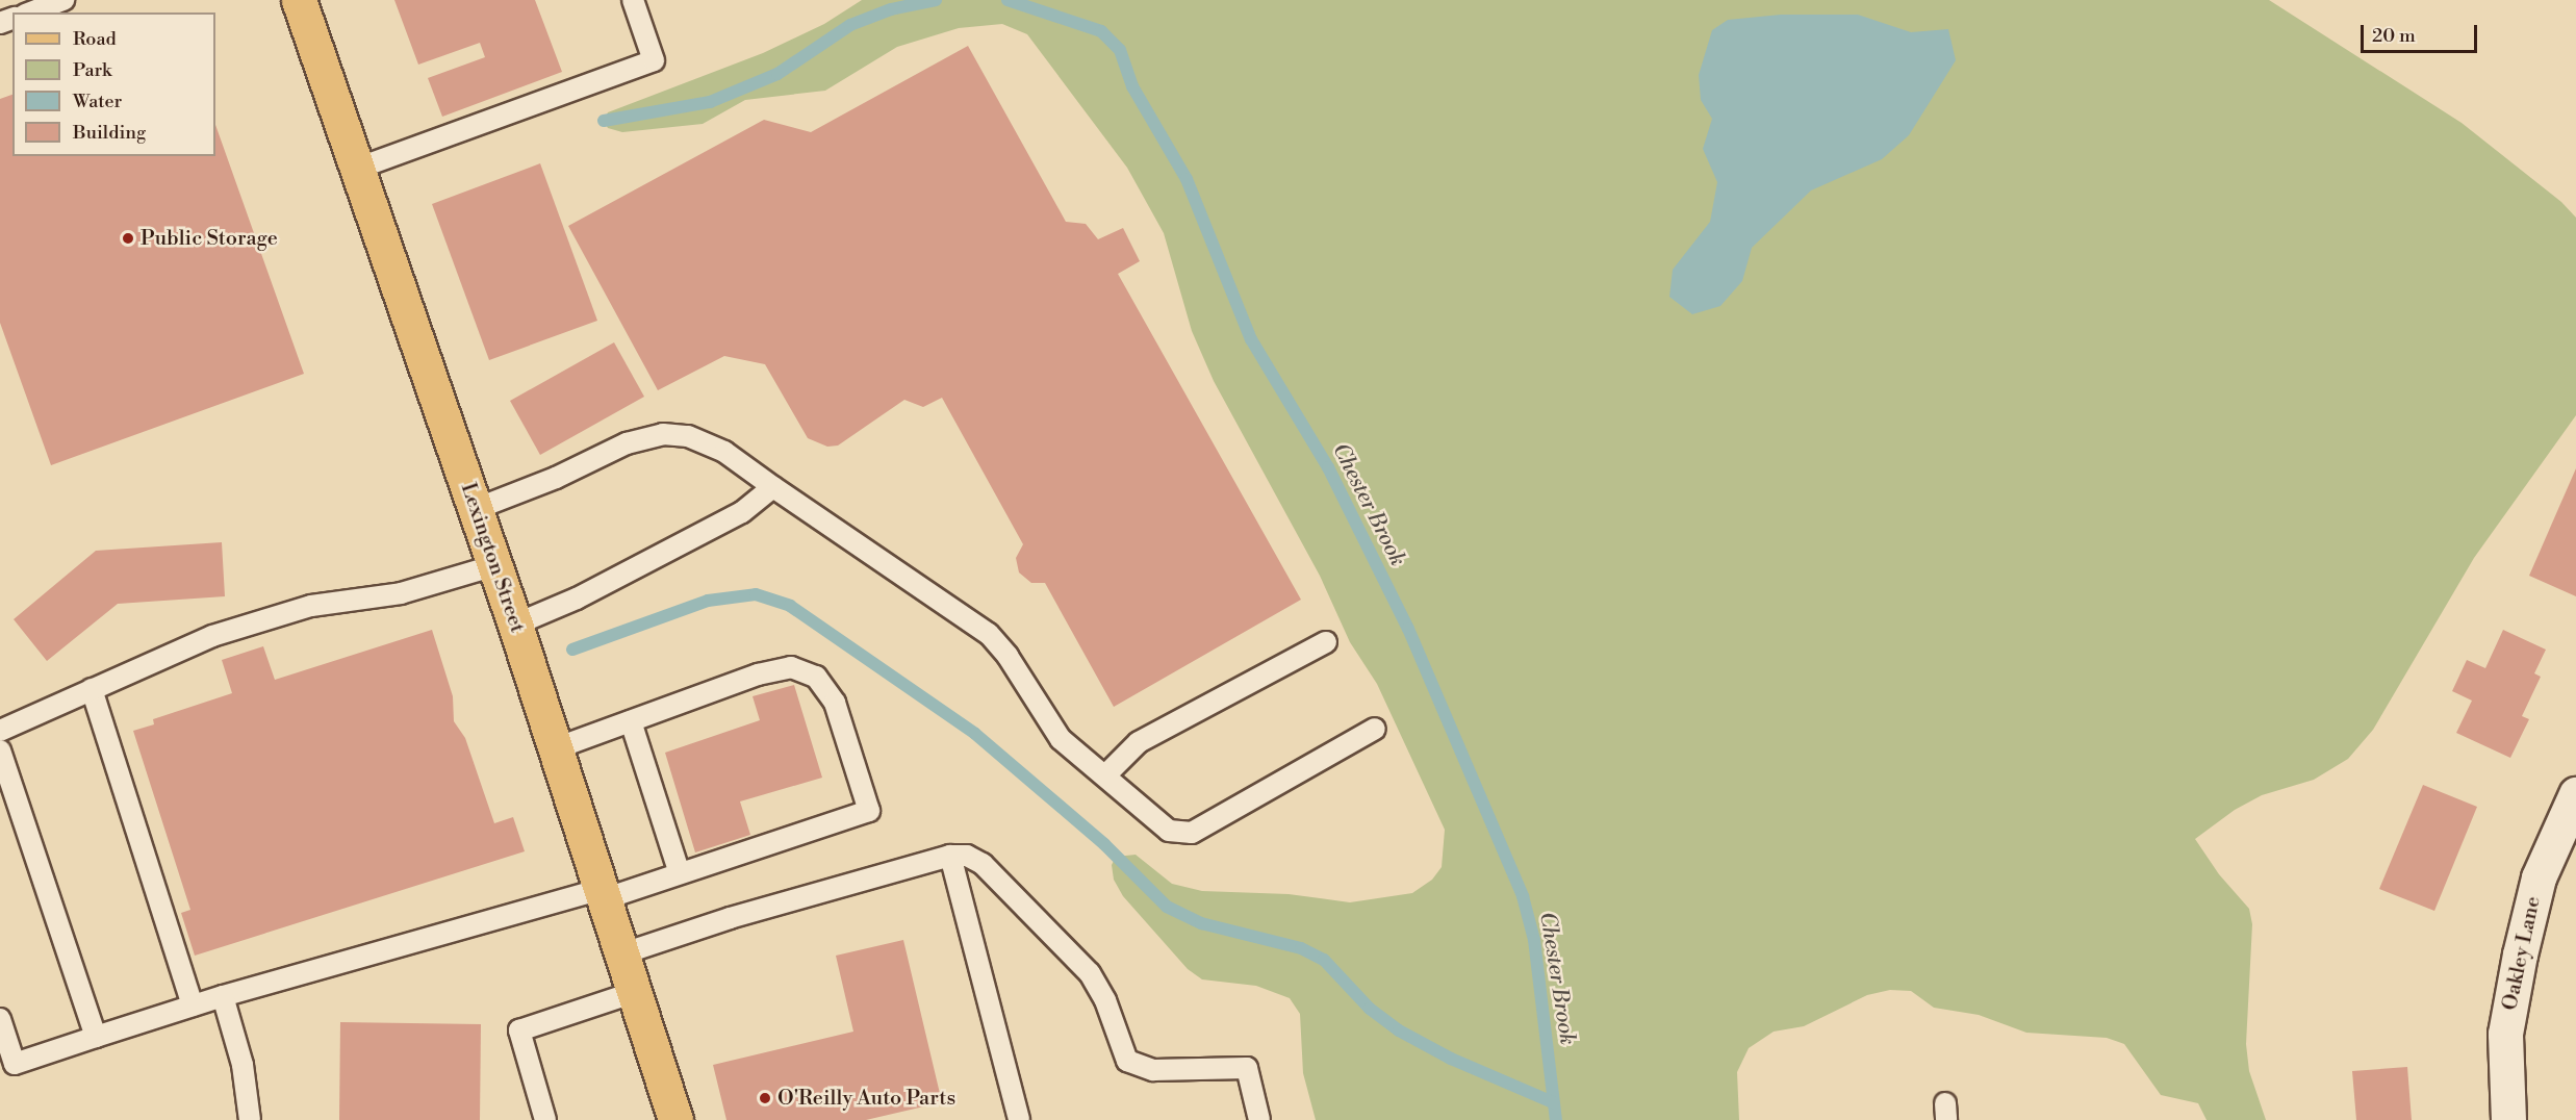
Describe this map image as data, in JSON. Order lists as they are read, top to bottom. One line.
{"streets":{"main road":["Lexington Street"],"street":["Oakley Lane"]},"water":["Chester Brook"],"places":["Public Storage","O'Reilly Auto Parts"],"legend":["Road","Park","Water","Building"],"scale_bar":"20 m"}
